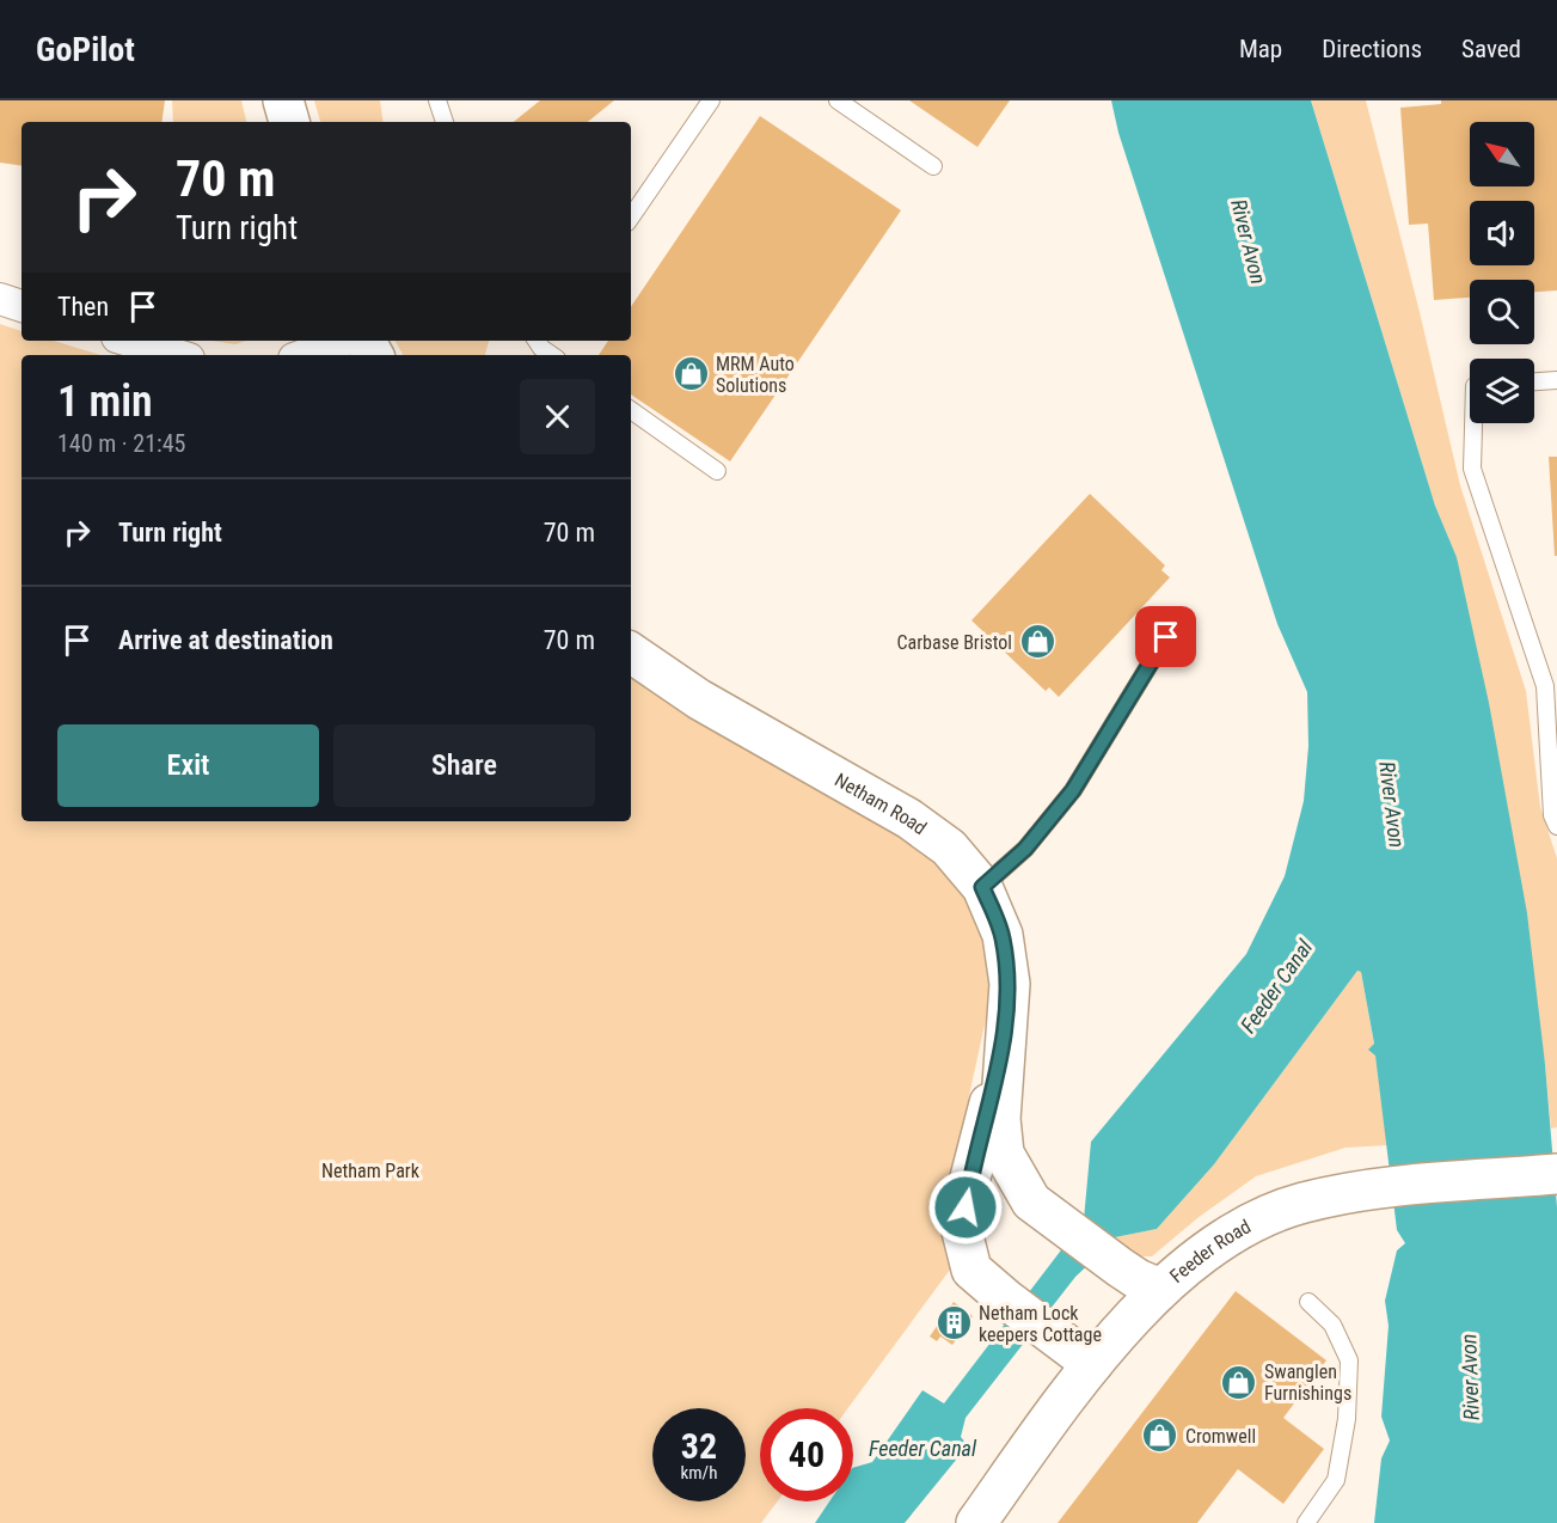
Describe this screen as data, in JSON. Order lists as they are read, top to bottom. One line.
{"streets":{"street":["Netham Road","Feeder Road"]},"crossings":[["Netham Road","Feeder Road"]],"water":["River Avon","Feeder Canal"],"parks":["Netham Park"],"places":{"shop":["MRM Auto Solutions","Carbase Bristol","Swanglen Furnishings","Cromwell"],"building":["Netham Lock keepers Cottage"]},"north":"top left","page":{"header":"GoPilot","nav":["Map","Directions","Saved"],"turn":["70 m","Turn right"],"then":"Then","heading":["1 min","140 m · 21:45"],"list":[{"name":"Turn right","value":"70 m"},{"name":"Arrive at destination","value":"70 m"}],"buttons":["Exit","Share"],"speed":"32 km/h","limit":"40"}}
